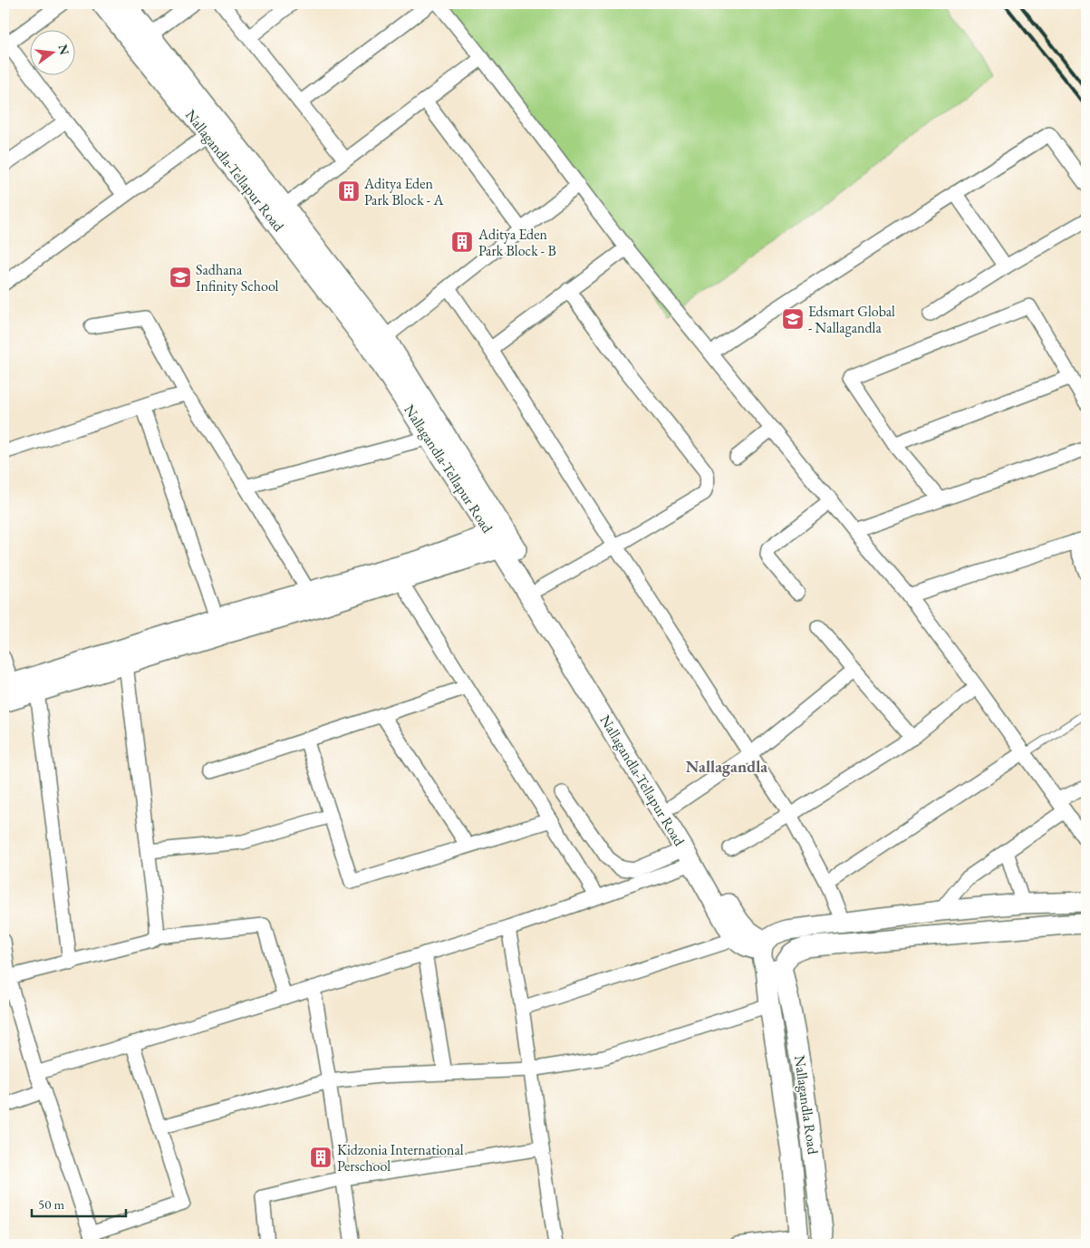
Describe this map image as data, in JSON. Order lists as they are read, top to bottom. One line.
{"streets":{"street":["Nallagandla-Tellapur Road","Nallagandla Road"]},"crossings":[["Nallagandla-Tellapur Road","Nallagandla Road"]],"districts":["Nallagandla"],"places":{"building":["Aditya Eden Park Block - A","Aditya Eden Park Block - B","Kidzonia International Perschool"],"school or university":["Sadhana Infinity School","Edsmart Global - Nallagandla"]},"scale_bar":"50 m","north":"right"}
